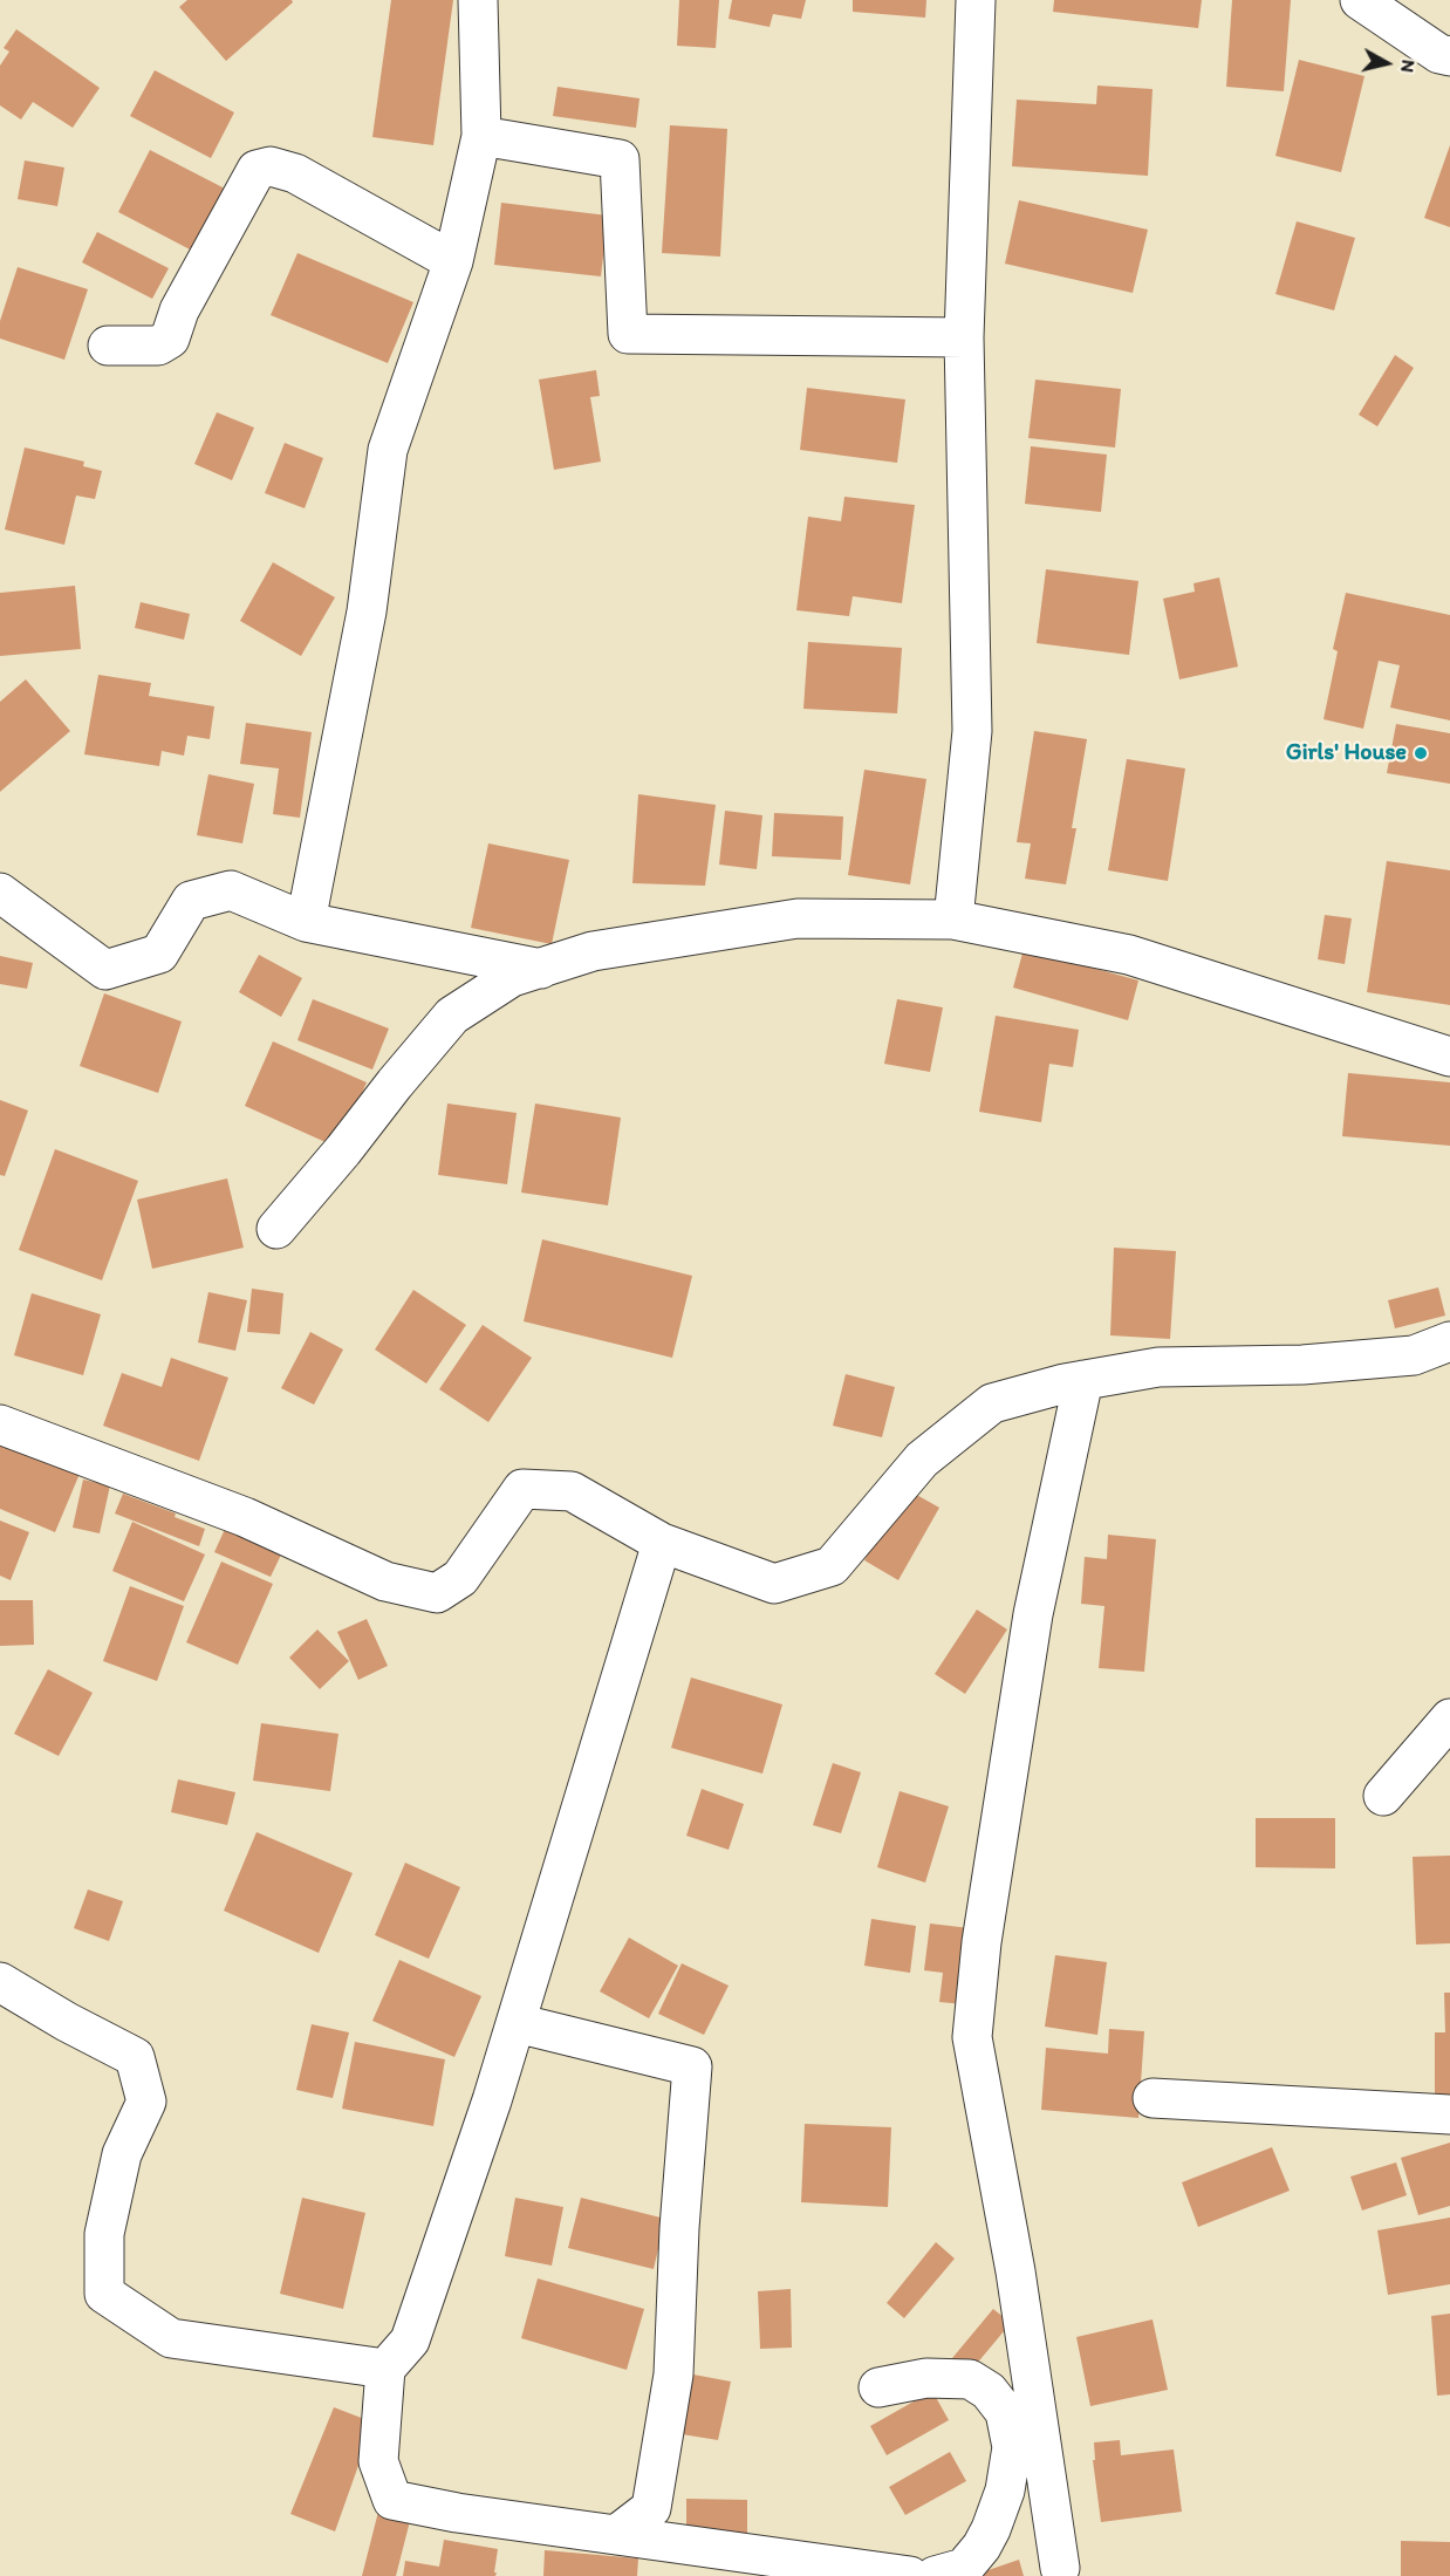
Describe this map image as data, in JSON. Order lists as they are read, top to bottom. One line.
{"places":["Girls' House"],"north":"right"}
